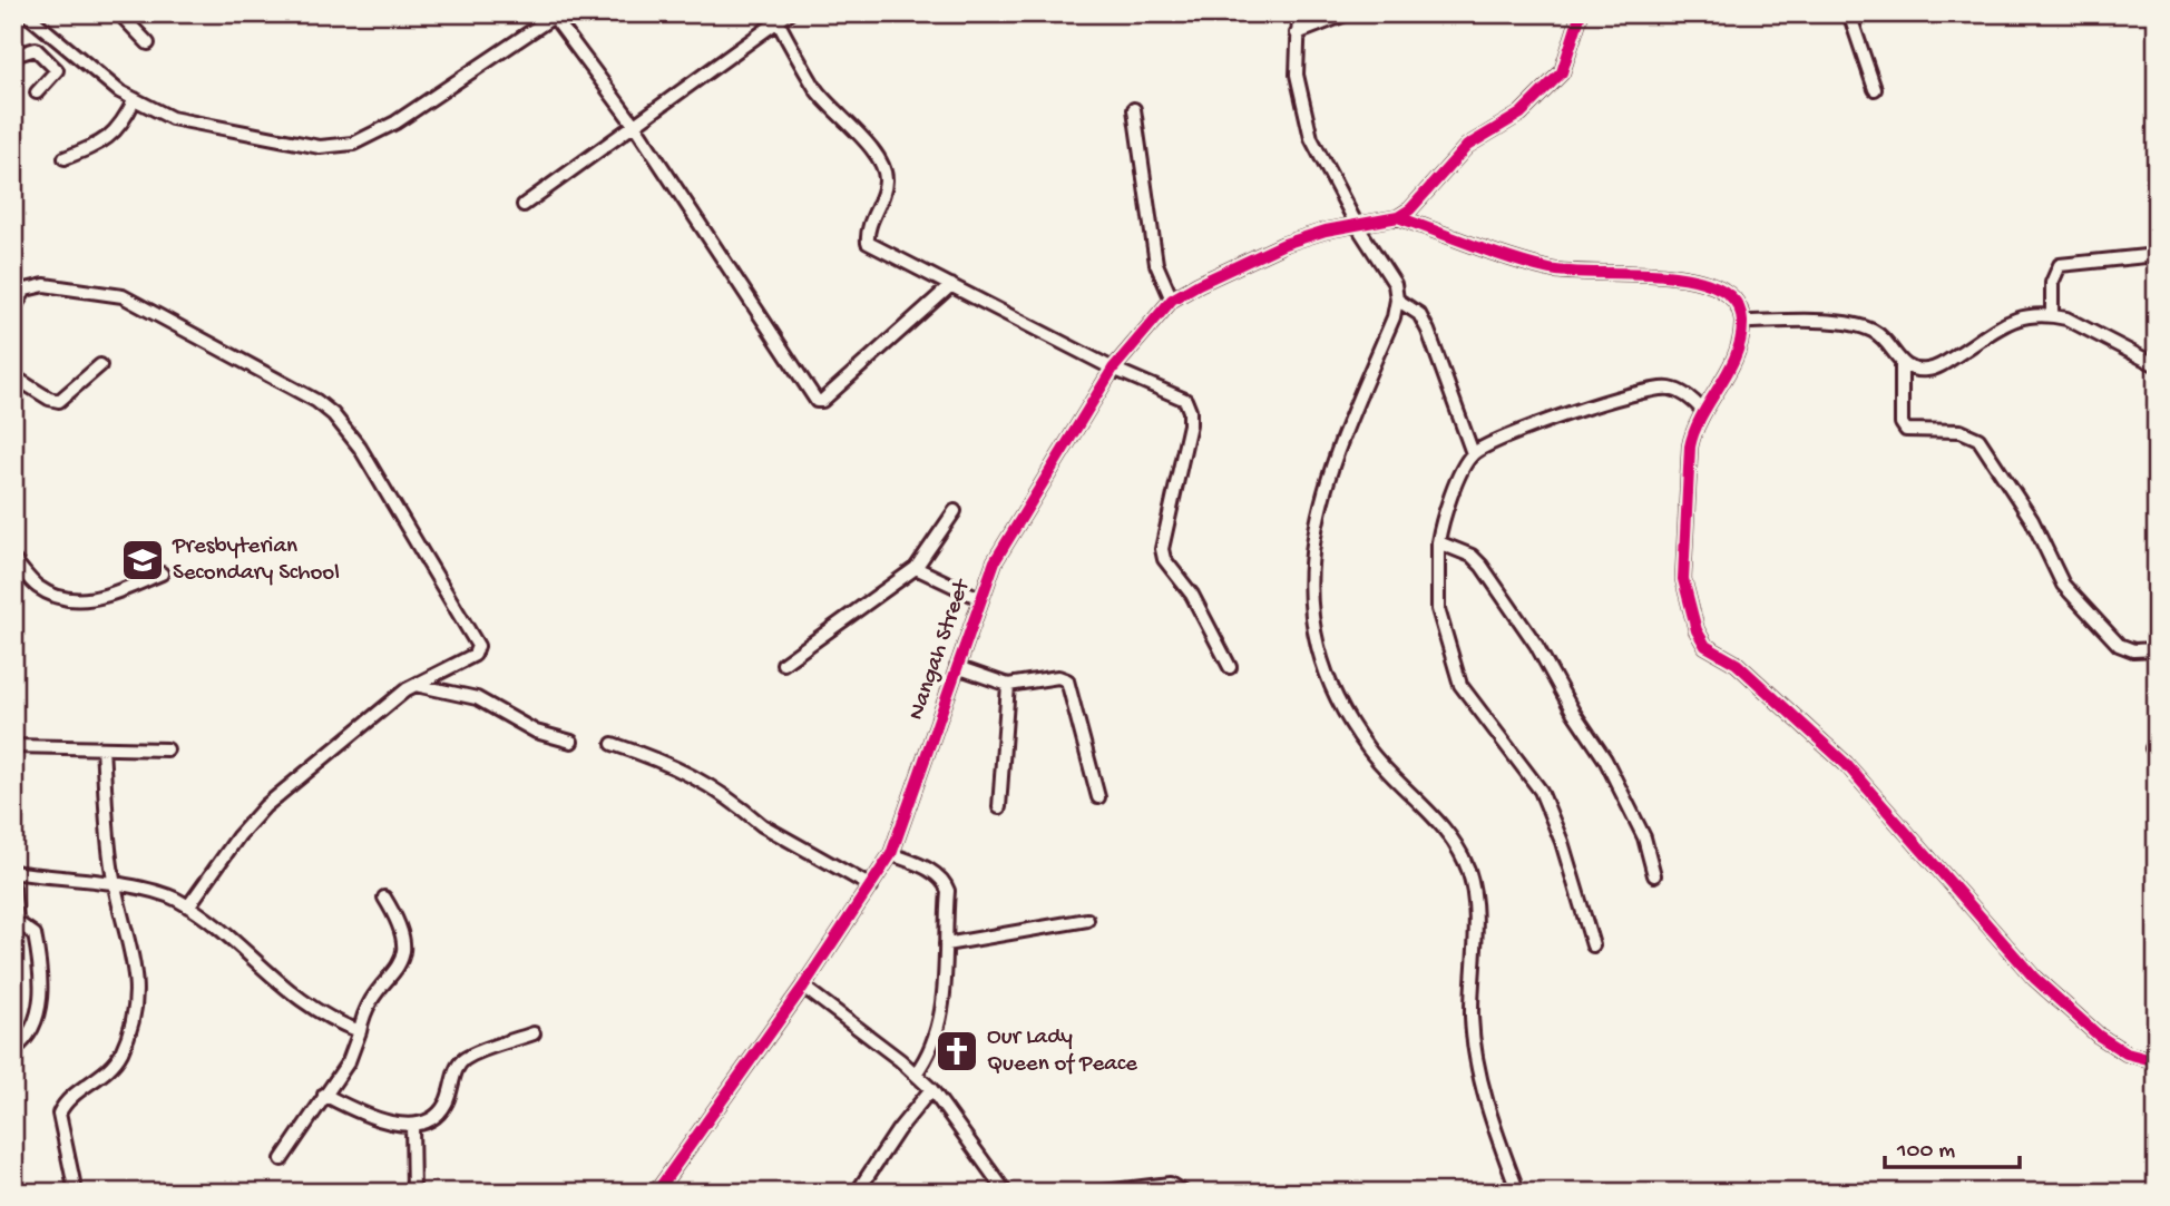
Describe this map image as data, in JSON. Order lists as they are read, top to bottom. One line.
{"streets":{"street":["Nangah Street"]},"places":{"school or university":["Presbyterian Secondary School"],"church":["Our Lady Queen of Peace"]},"scale_bar":"100 m"}
